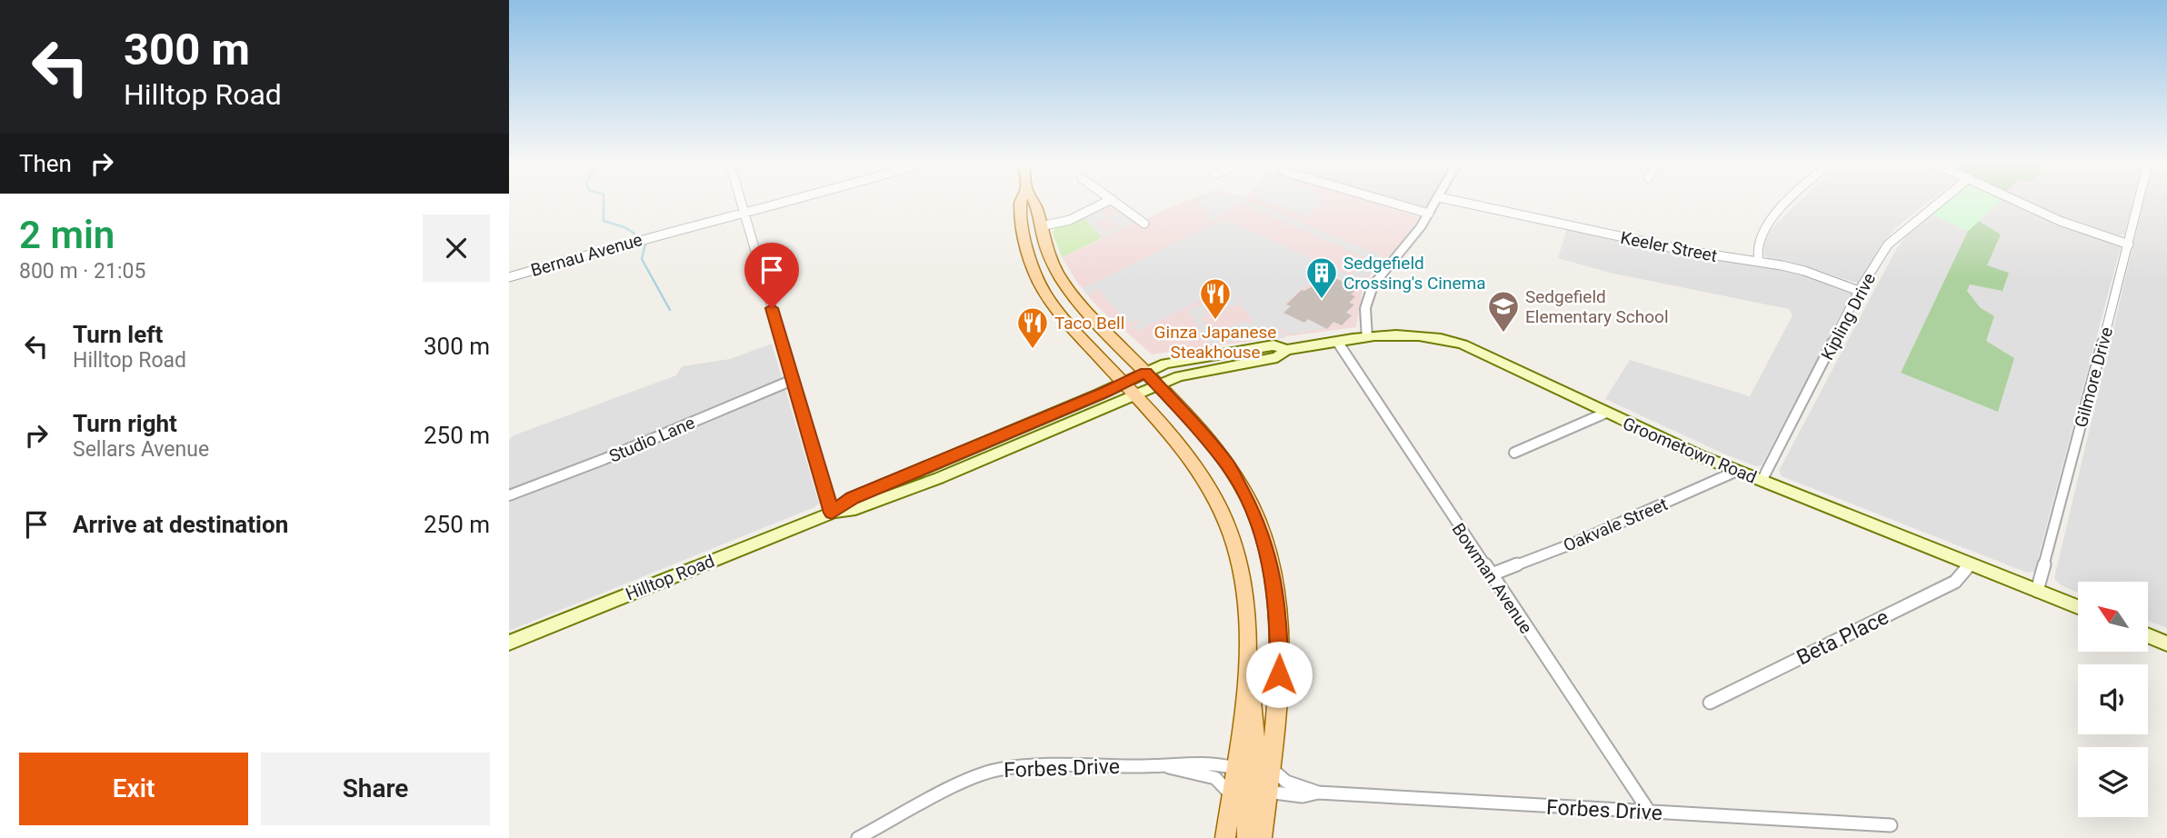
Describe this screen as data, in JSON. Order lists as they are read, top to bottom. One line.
{"streets":{"main road":["Groometown Road","Hilltop Road"],"street":["Keeler Street","Bernau Avenue","Kipling Drive","Gilmore Drive","Studio Lane","Oakvale Street","Bowman Avenue","Beta Place","Forbes Drive"]},"crossings":[["Keeler Street","Kipling Drive"],["Kipling Drive","Groometown Road"],["Gilmore Drive","Groometown Road"],["Groometown Road","Oakvale Street"],["Groometown Road","Hilltop Road"],["Groometown Road","Bowman Avenue"],["Groometown Road","Beta Place"],["Oakvale Street","Bowman Avenue"],["Bowman Avenue","Forbes Drive"]],"places":{"building":["Sedgefield Crossing's Cinema"],"restaurant":["Ginza Japanese Steakhouse","Taco Bell"],"school or university":["Sedgefield Elementary School"]},"north":"top left","page":{"turn":["300 m","Hilltop Road"],"then":"Then","heading":["2 min","800 m · 21:05"],"list":[{"name":"Turn left","note":"Hilltop Road","value":"300 m"},{"name":"Turn right","note":"Sellars Avenue","value":"250 m"},{"name":"Arrive at destination","value":"250 m"}],"buttons":["Exit","Share"]}}
